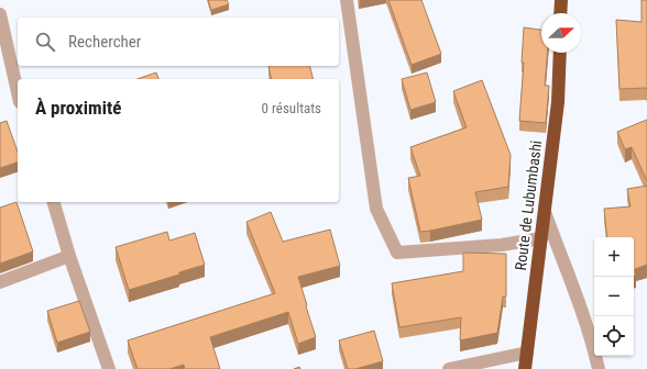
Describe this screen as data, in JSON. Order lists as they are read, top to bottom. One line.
{"streets":{"highway":["Route de Lubumbashi"]},"north":"right","page":{"search":"Rechercher","heading":["À proximité","0 résultats"],"map_buttons":["+","−"]}}
